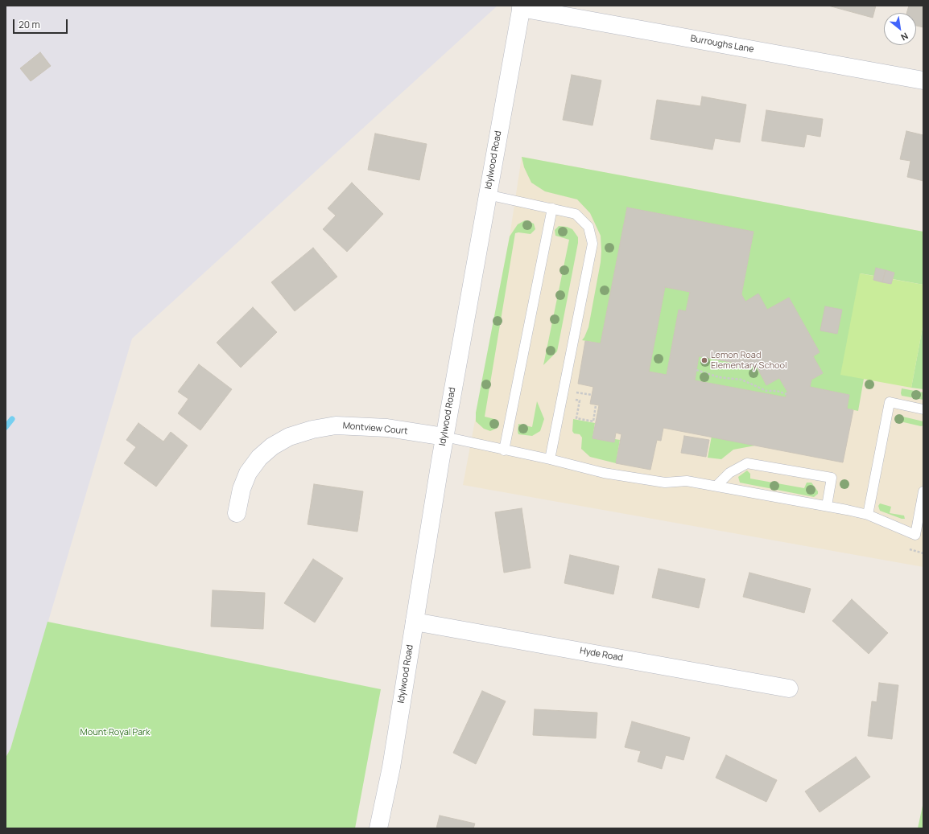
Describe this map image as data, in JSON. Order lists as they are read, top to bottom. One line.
{"streets":{"street":["Burroughs Lane","Idylwood Road","Montview Court","Hyde Road"]},"crossings":[["Burroughs Lane","Idylwood Road"],["Idylwood Road","Montview Court"],["Idylwood Road","Hyde Road"]],"parks":["Mount Royal Park"],"places":["Lemon Road Elementary School"],"scale_bar":"20 m","north":"bottom right"}
